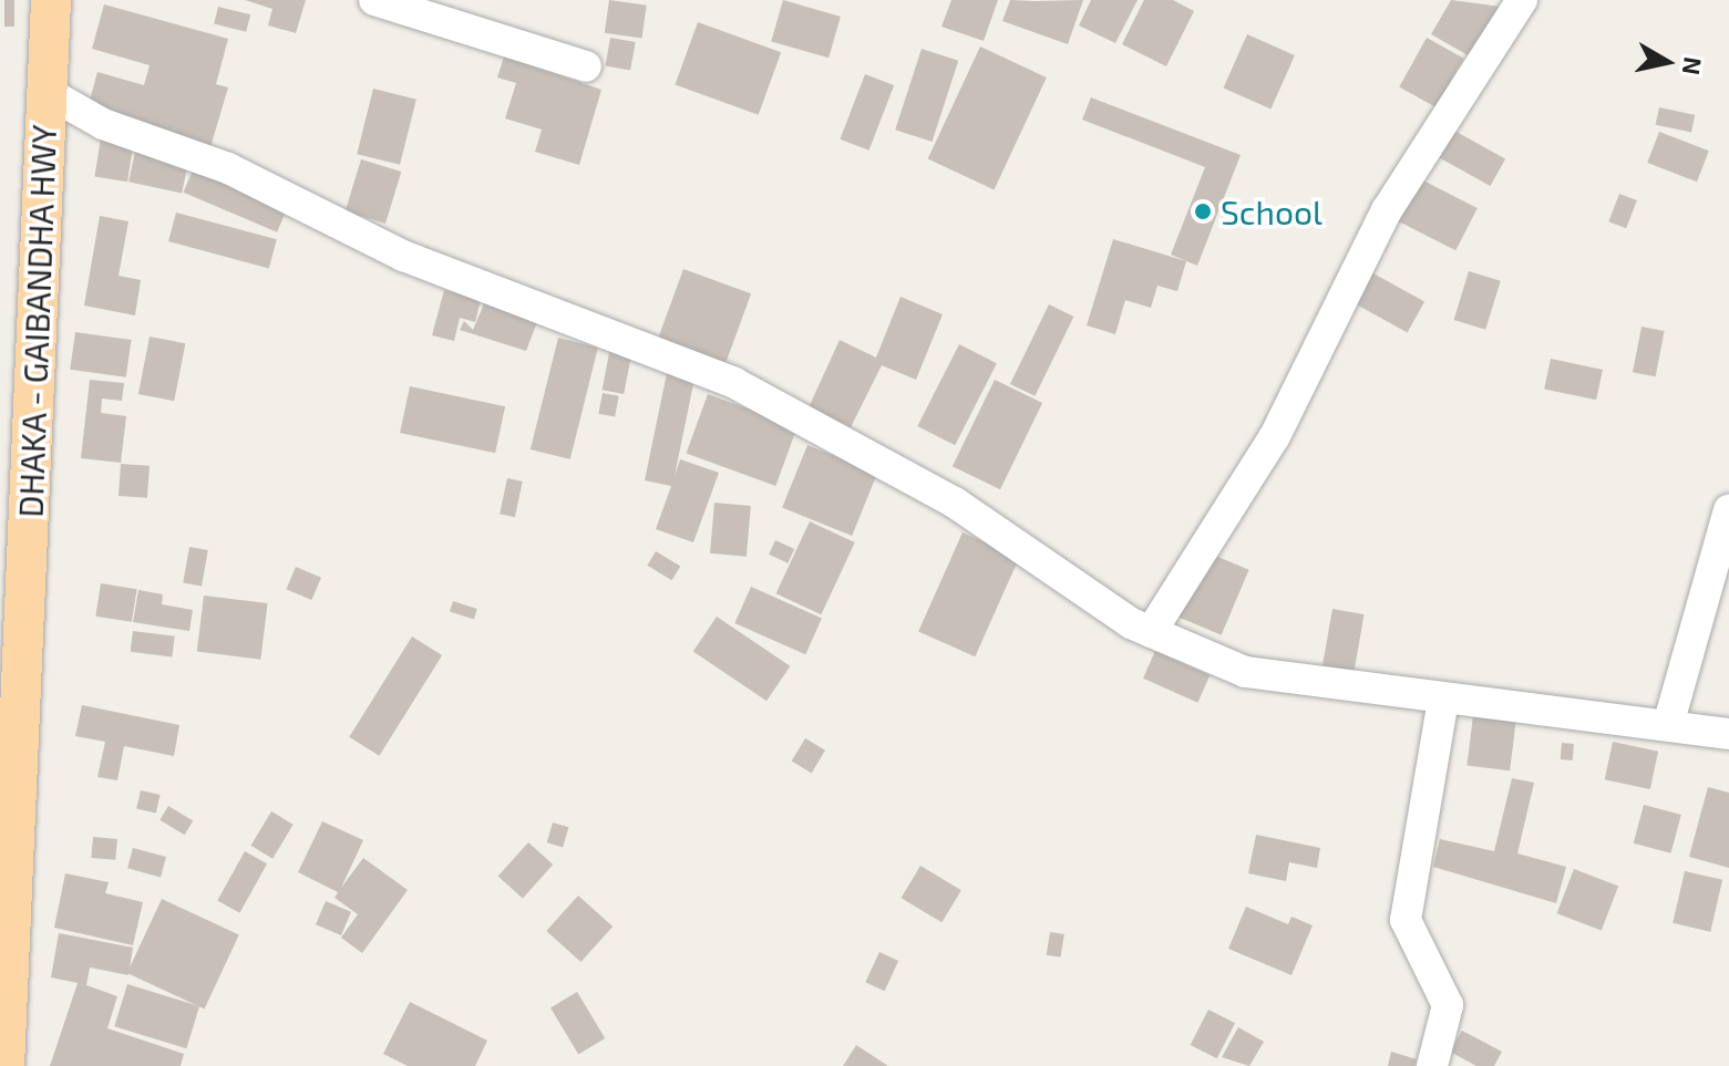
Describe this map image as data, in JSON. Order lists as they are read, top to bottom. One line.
{"streets":{"main road":["DHAKA - GAIBANDHA HWY"]},"places":["School"],"north":"right"}
